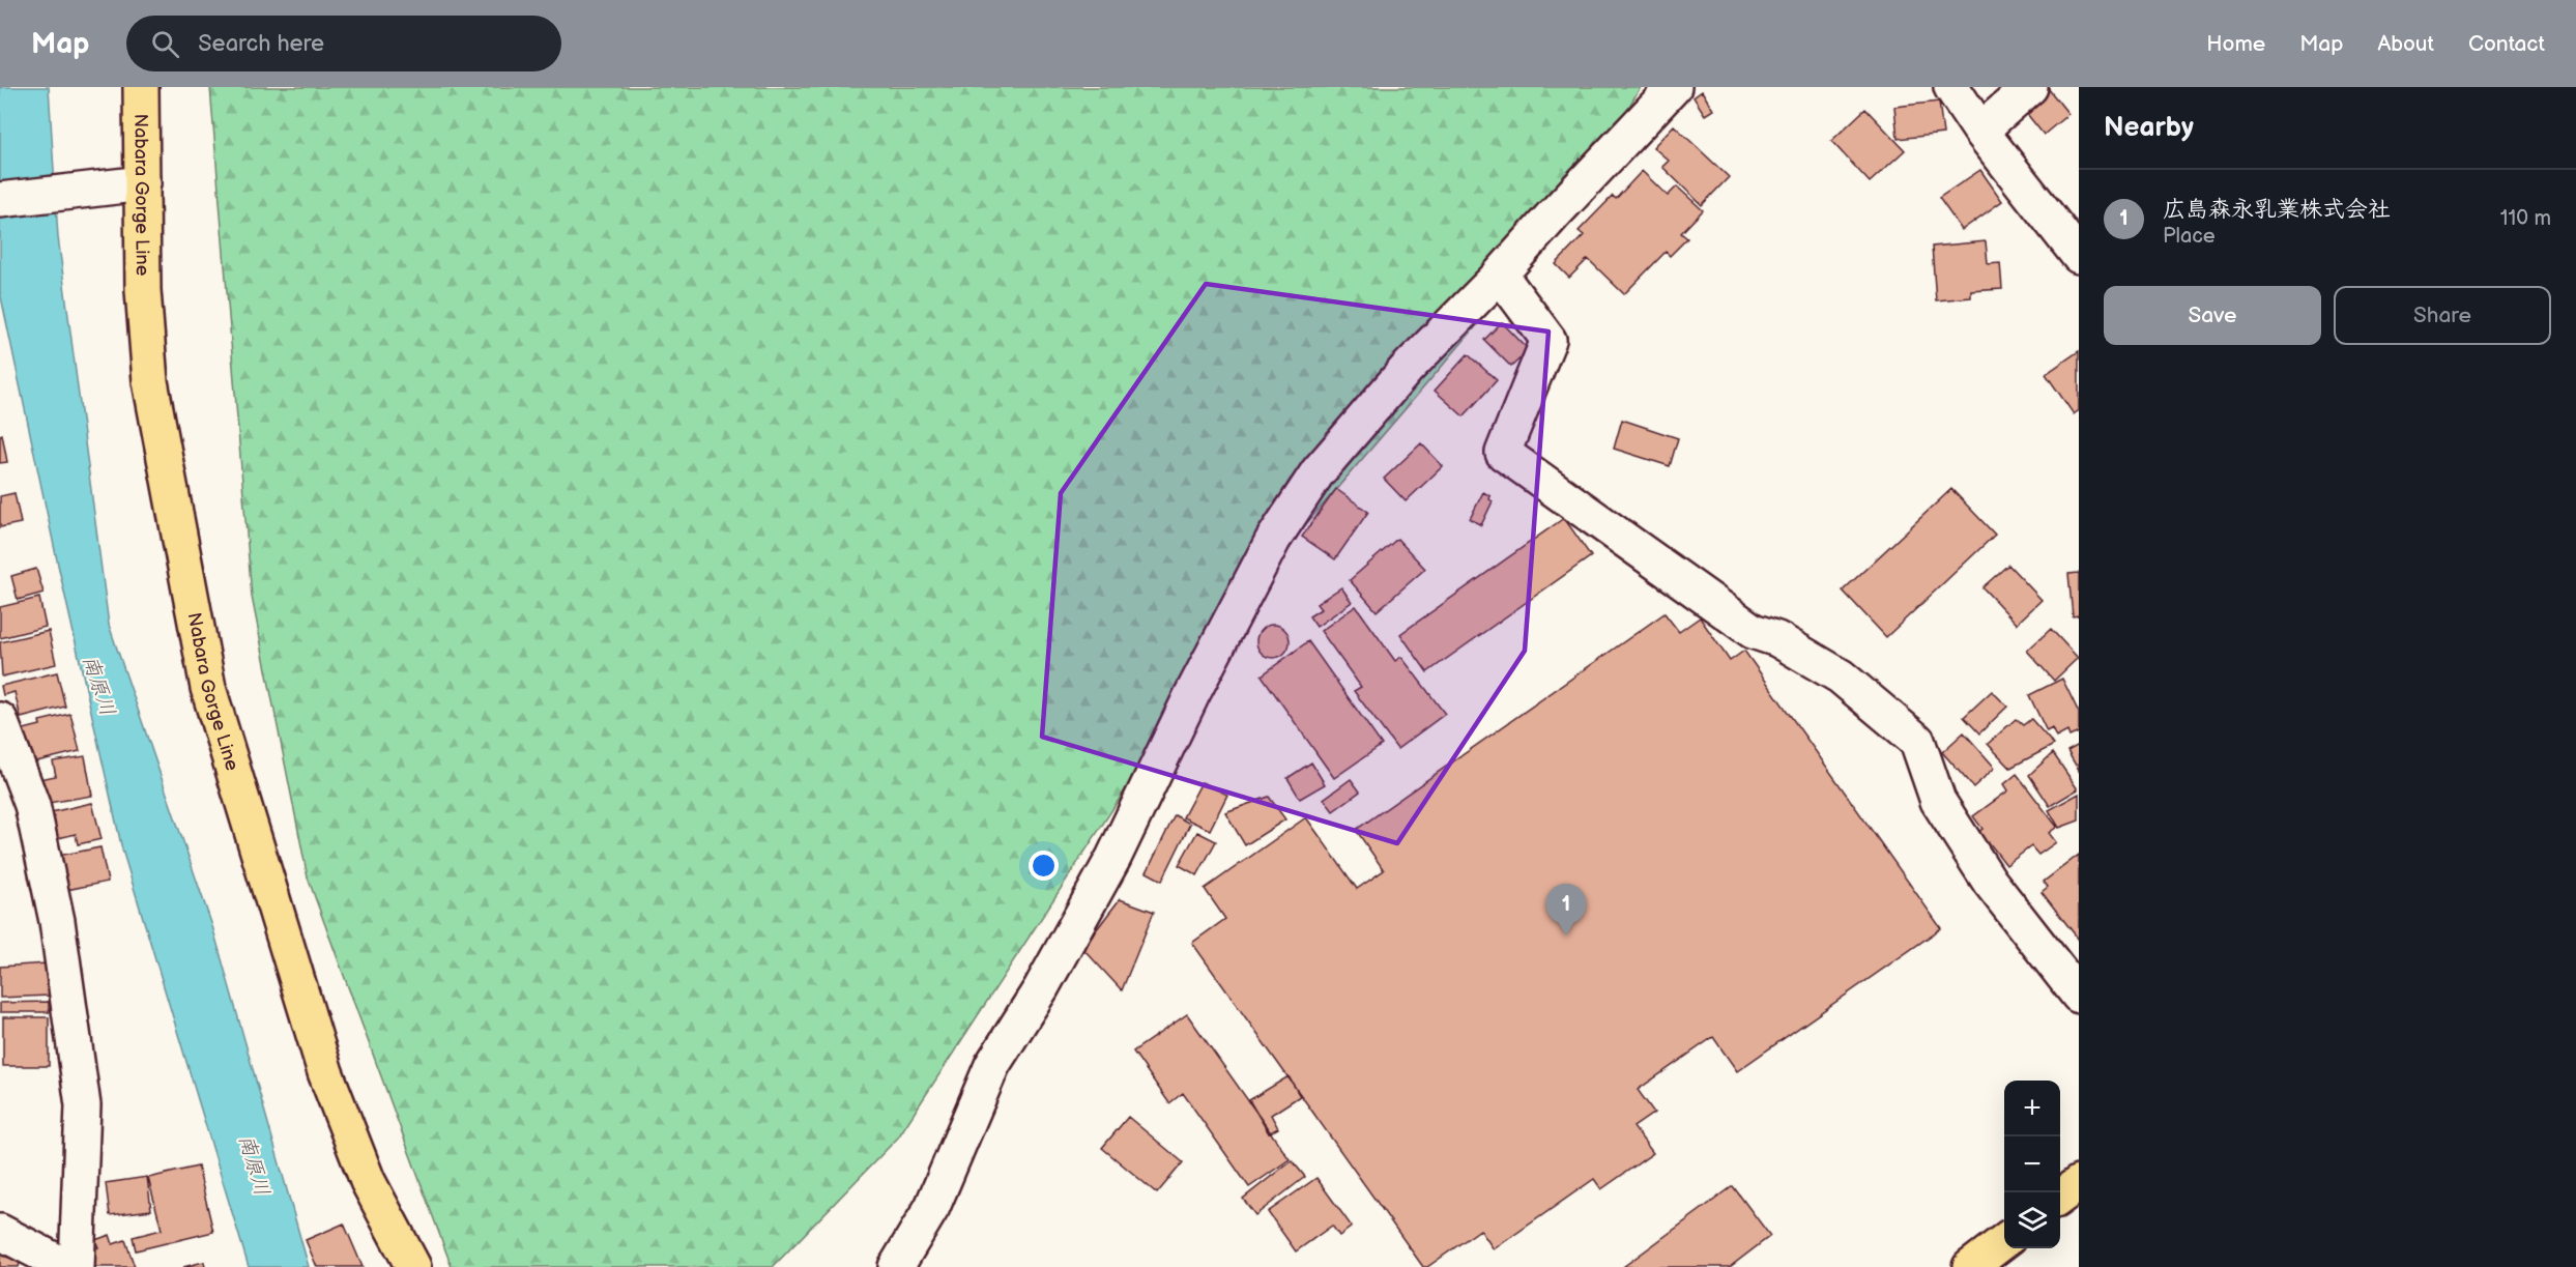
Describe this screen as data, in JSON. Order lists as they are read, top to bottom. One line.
{"streets":{"main road":["Nabara Gorge Line"]},"water":["南原川"],"page":{"header":"Map","search":"Search here","nav":["Home","Map","About","Contact"],"heading":"Nearby","list":[{"mark":"1","name":"広島森永乳業株式会社","note":"Place","value":"110 m"}],"buttons":["Save","Share"],"pins":"1","map_buttons":["+","−"]}}
